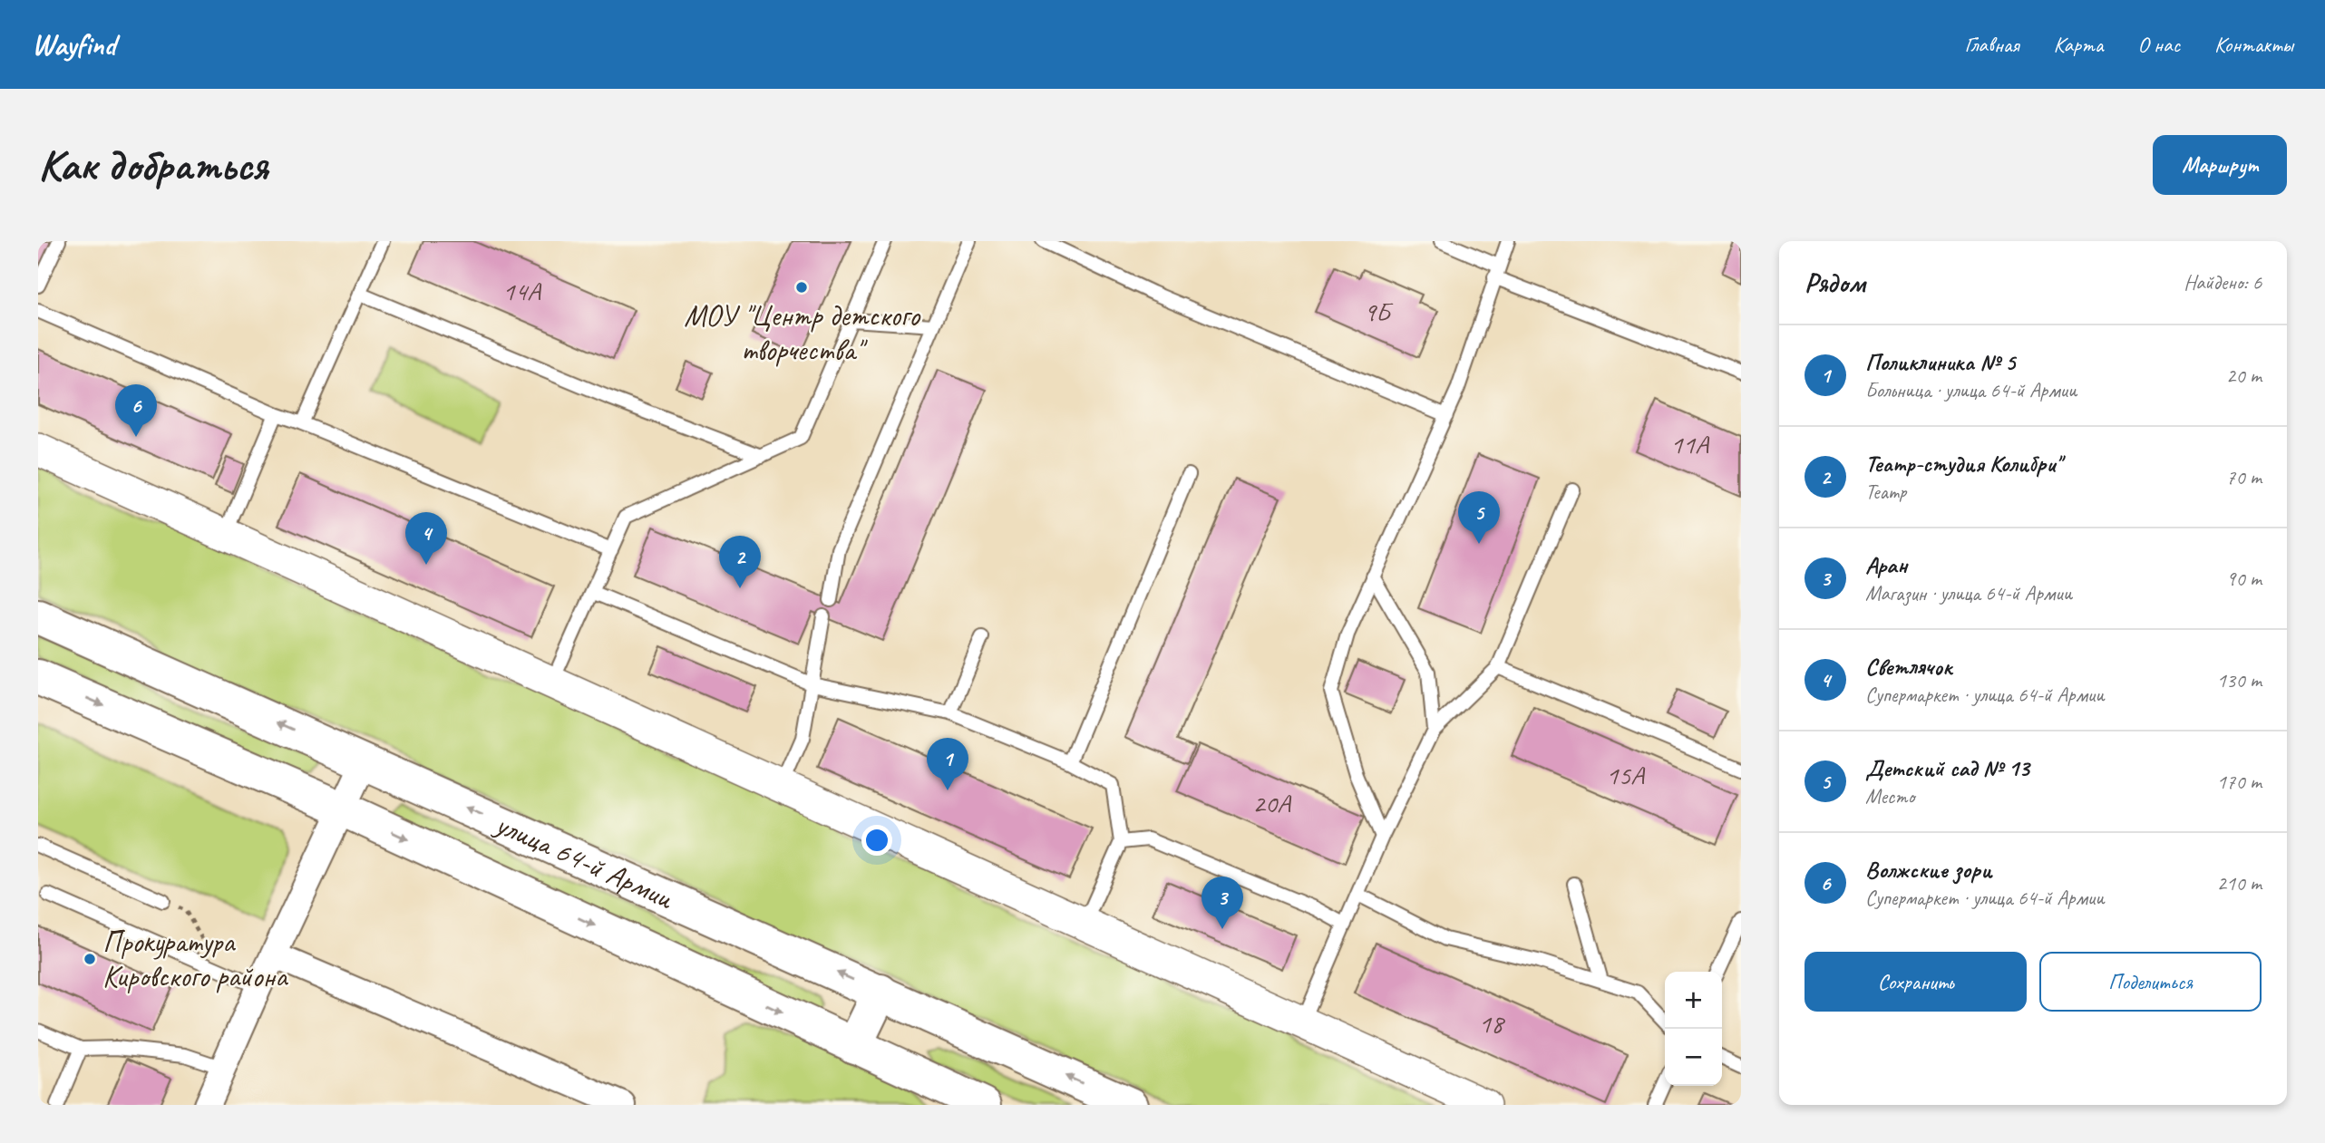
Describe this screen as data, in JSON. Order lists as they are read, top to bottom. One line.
{"streets":{"highway":["улица 64-й Армии"]},"places":["МОУ \"Центр детского творчества\"","Прокуратура Кировского района"],"house_numbers":["14А","9Б","11А","15А","20А","18"],"page":{"header":"Wayfind","nav":["Главная","Карта","О нас","Контакты"],"buttons":["Маршрут",["Сохранить","Поделиться"]],"title":"Как добраться","heading":["Рядом","Найдено: 6"],"list":[{"mark":"1","name":"Поликлиника № 5","note":"Больница · улица 64-й Армии","value":"20 m"},{"mark":"2","name":"Театр-студия Колибри\"","note":"Театр","value":"70 m"},{"mark":"3","name":"Аран","note":"Магазин · улица 64-й Армии","value":"90 m"},{"mark":"4","name":"Светлячок","note":"Супермаркет · улица 64-й Армии","value":"130 m"},{"mark":"5","name":"Детский сад № 13","note":"Место","value":"170 m"},{"mark":"6","name":"Волжские зори","note":"Супермаркет · улица 64-й Армии","value":"210 m"}],"pins":["6","5","4","2","1","3"],"map_buttons":["+","−"]}}
